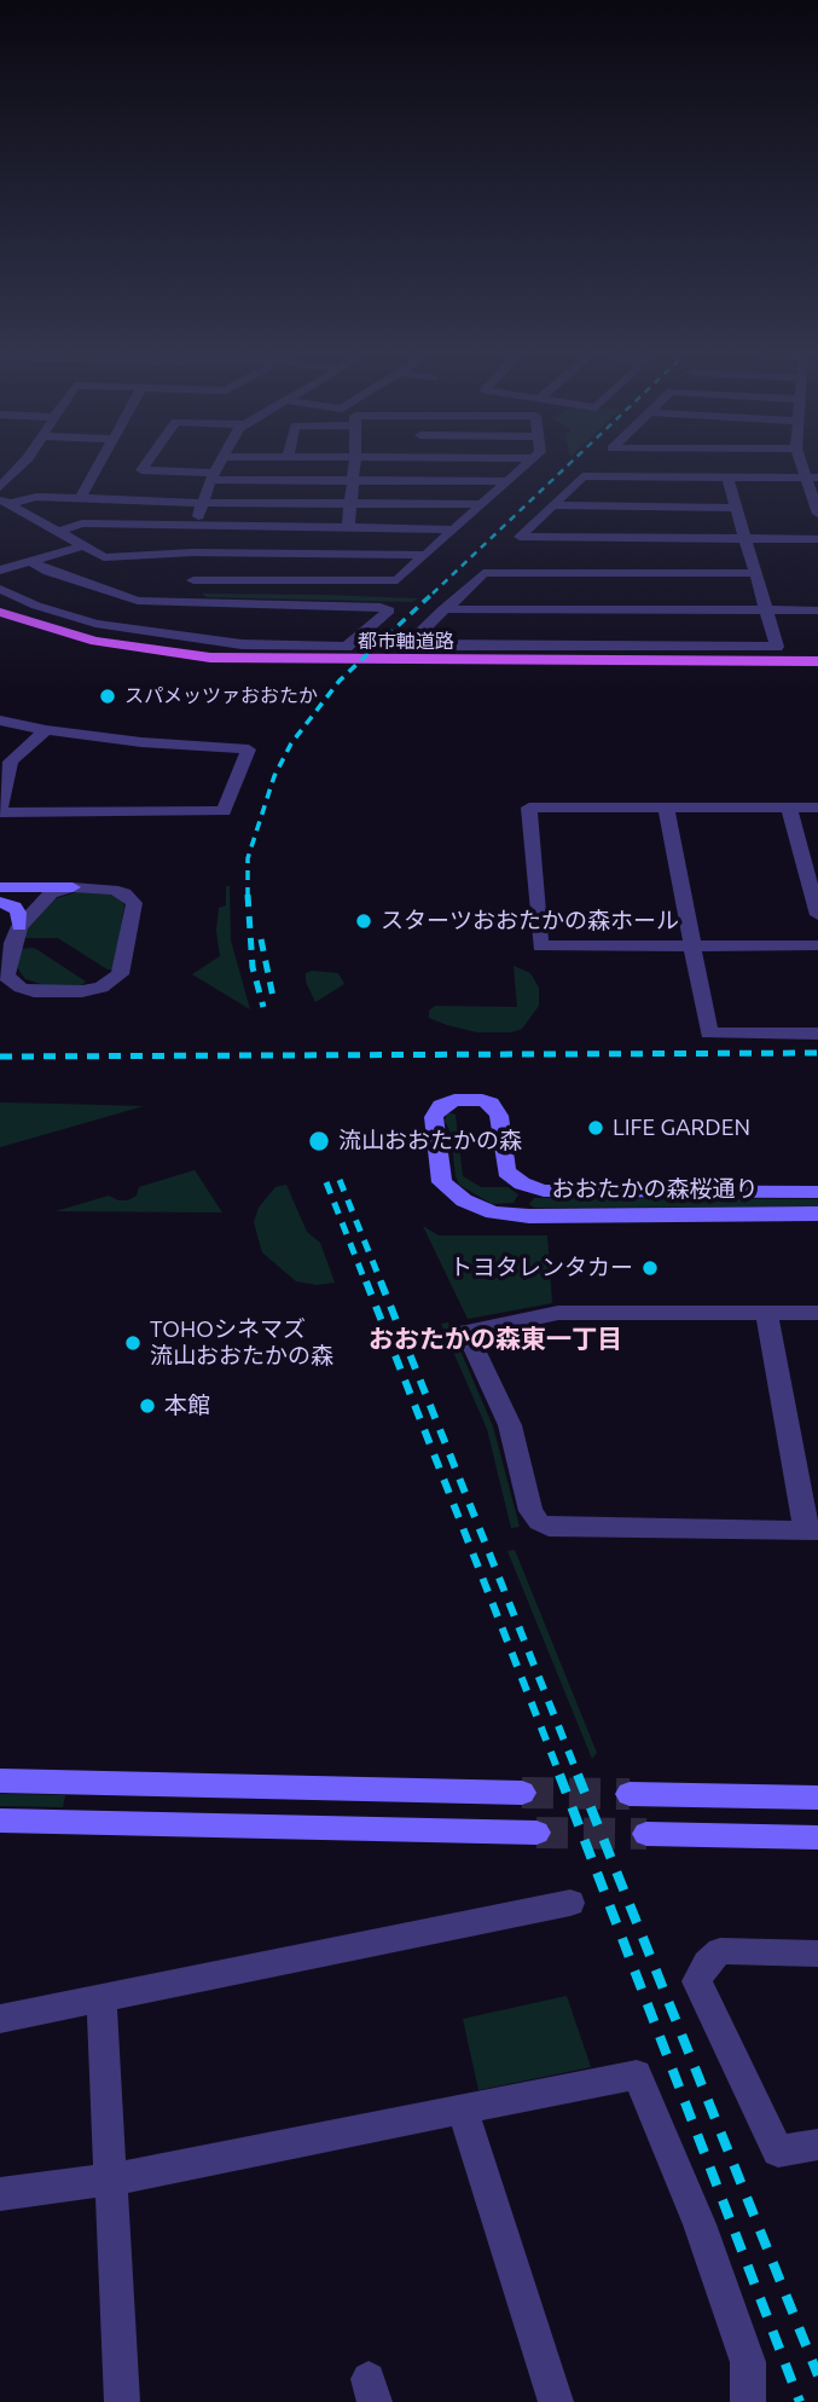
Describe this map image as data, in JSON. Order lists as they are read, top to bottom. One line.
{"streets":{"main road":["都市軸道路"],"street":["おおたかの森桜通り"]},"districts":["おおたかの森東一丁目"],"places":["スパメッツァおおたか","スターツおおたかの森ホール","LIFE GARDEN","流山おおたかの森","トヨタレンタカー","TOHOシネマズ 流山おおたかの森","本館"]}
